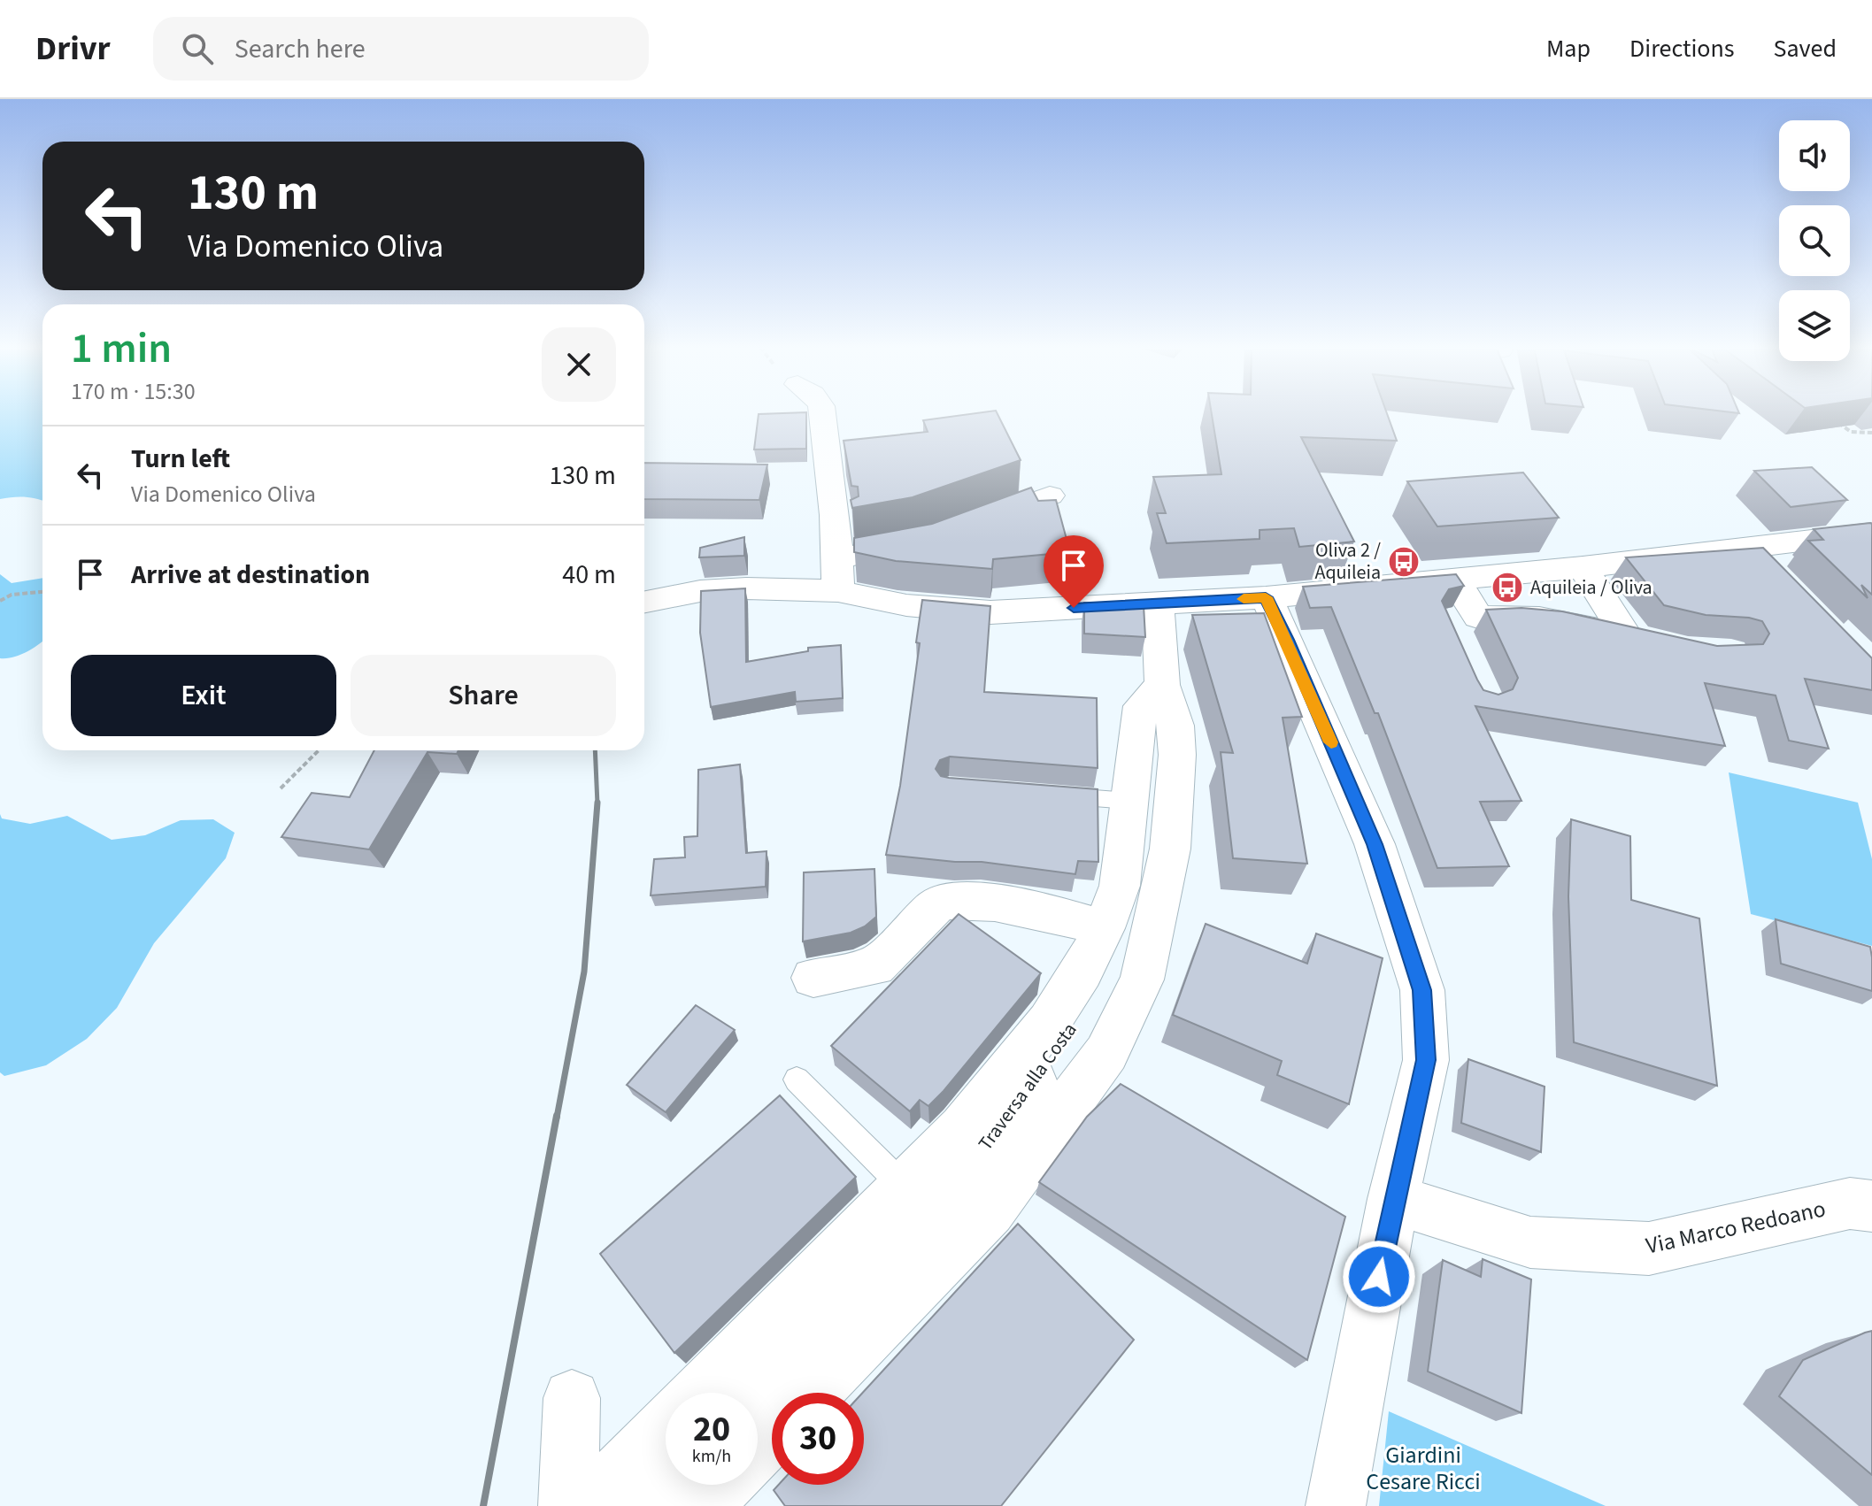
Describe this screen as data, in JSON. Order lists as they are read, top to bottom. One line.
{"streets":{"street":["Traversa alla Costa","Via Marco Redoano"]},"parks":["Giardini Cesare Ricci"],"places":{"bus stop":["Oliva 2 / Aquileia","Aquileia / Oliva"]},"page":{"header":"Drivr","search":"Search here","nav":["Map","Directions","Saved"],"turn":["130 m","Via Domenico Oliva"],"heading":["1 min","170 m · 15:30"],"list":[{"name":"Turn left","note":"Via Domenico Oliva","value":"130 m"},{"name":"Arrive at destination","value":"40 m"}],"buttons":["Exit","Share"],"speed":"20 km/h","limit":"30"}}
